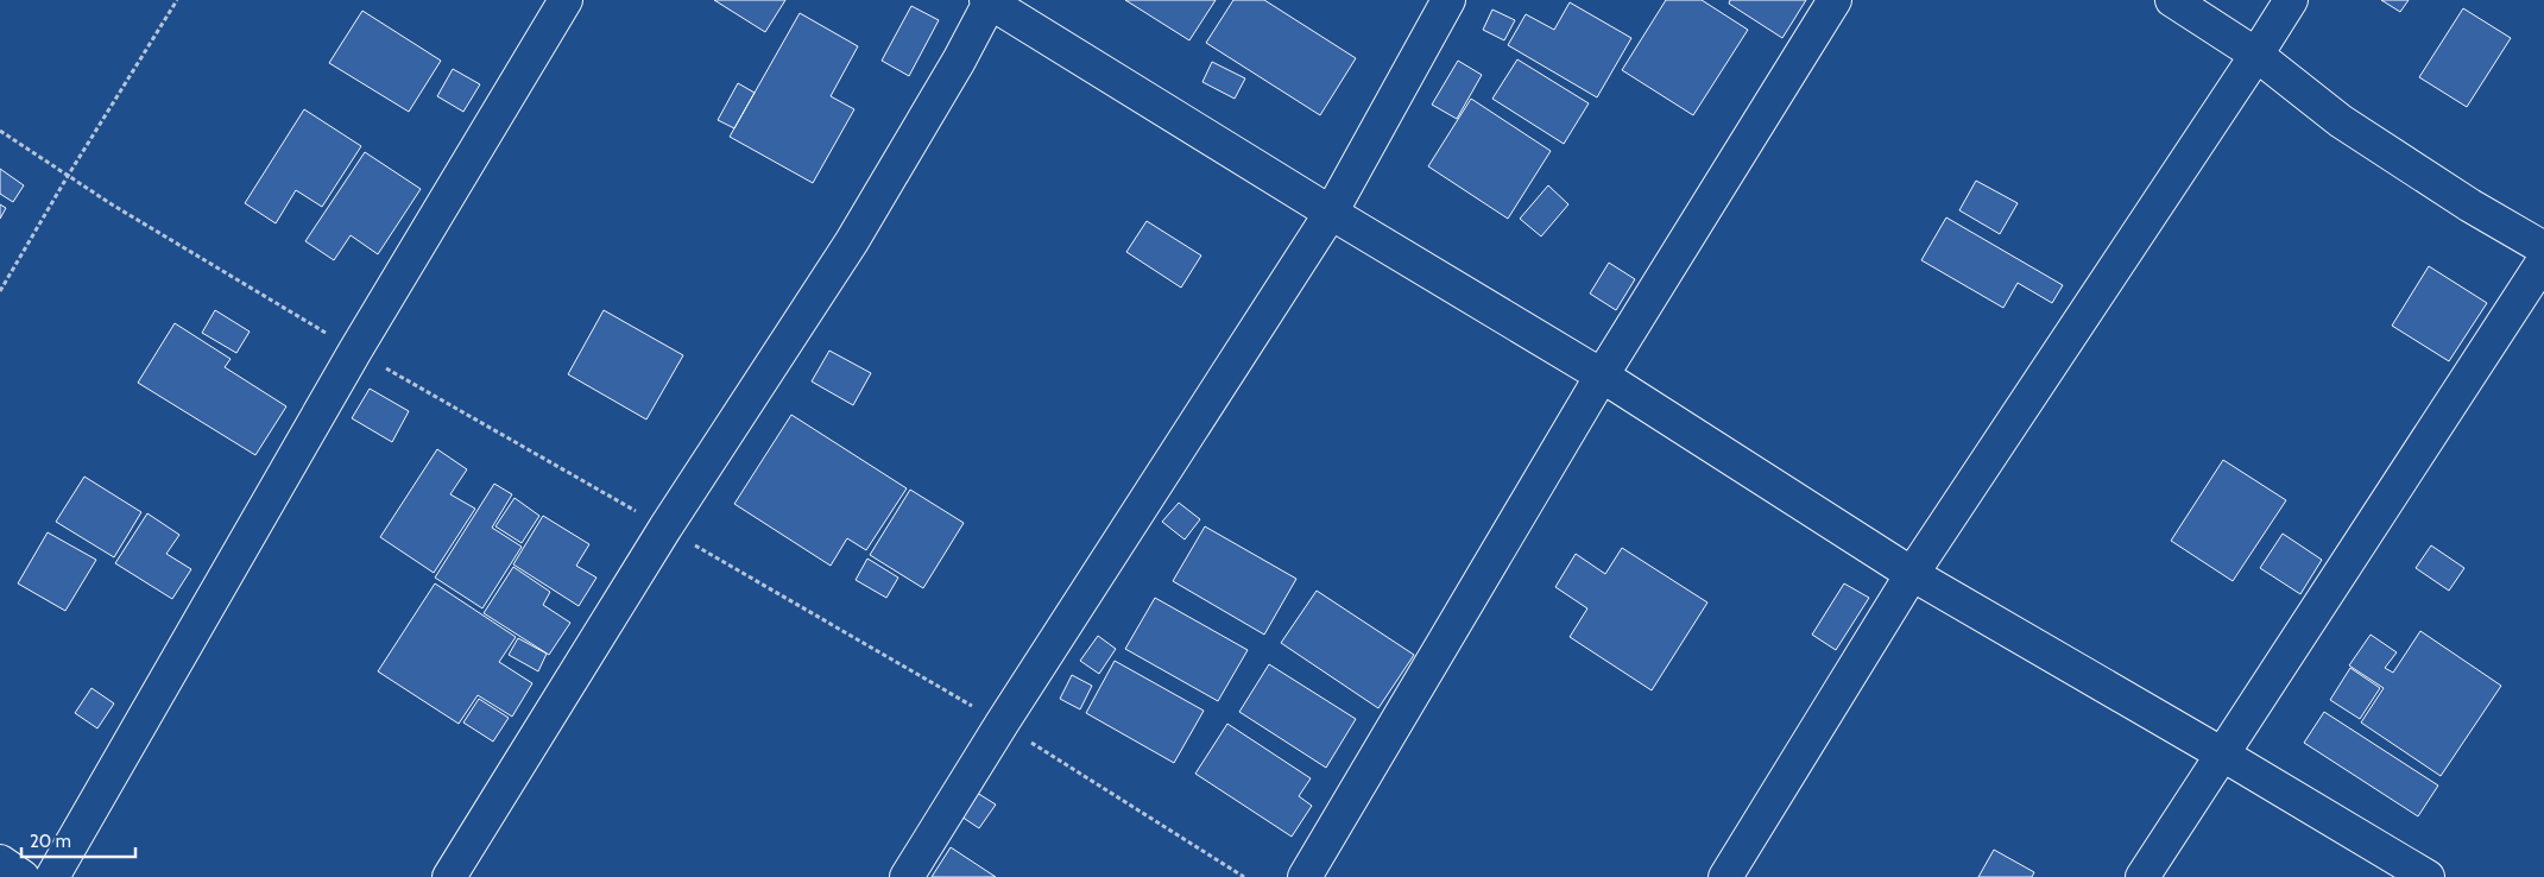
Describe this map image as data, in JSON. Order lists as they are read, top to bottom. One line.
{"scale_bar":"20 m"}
